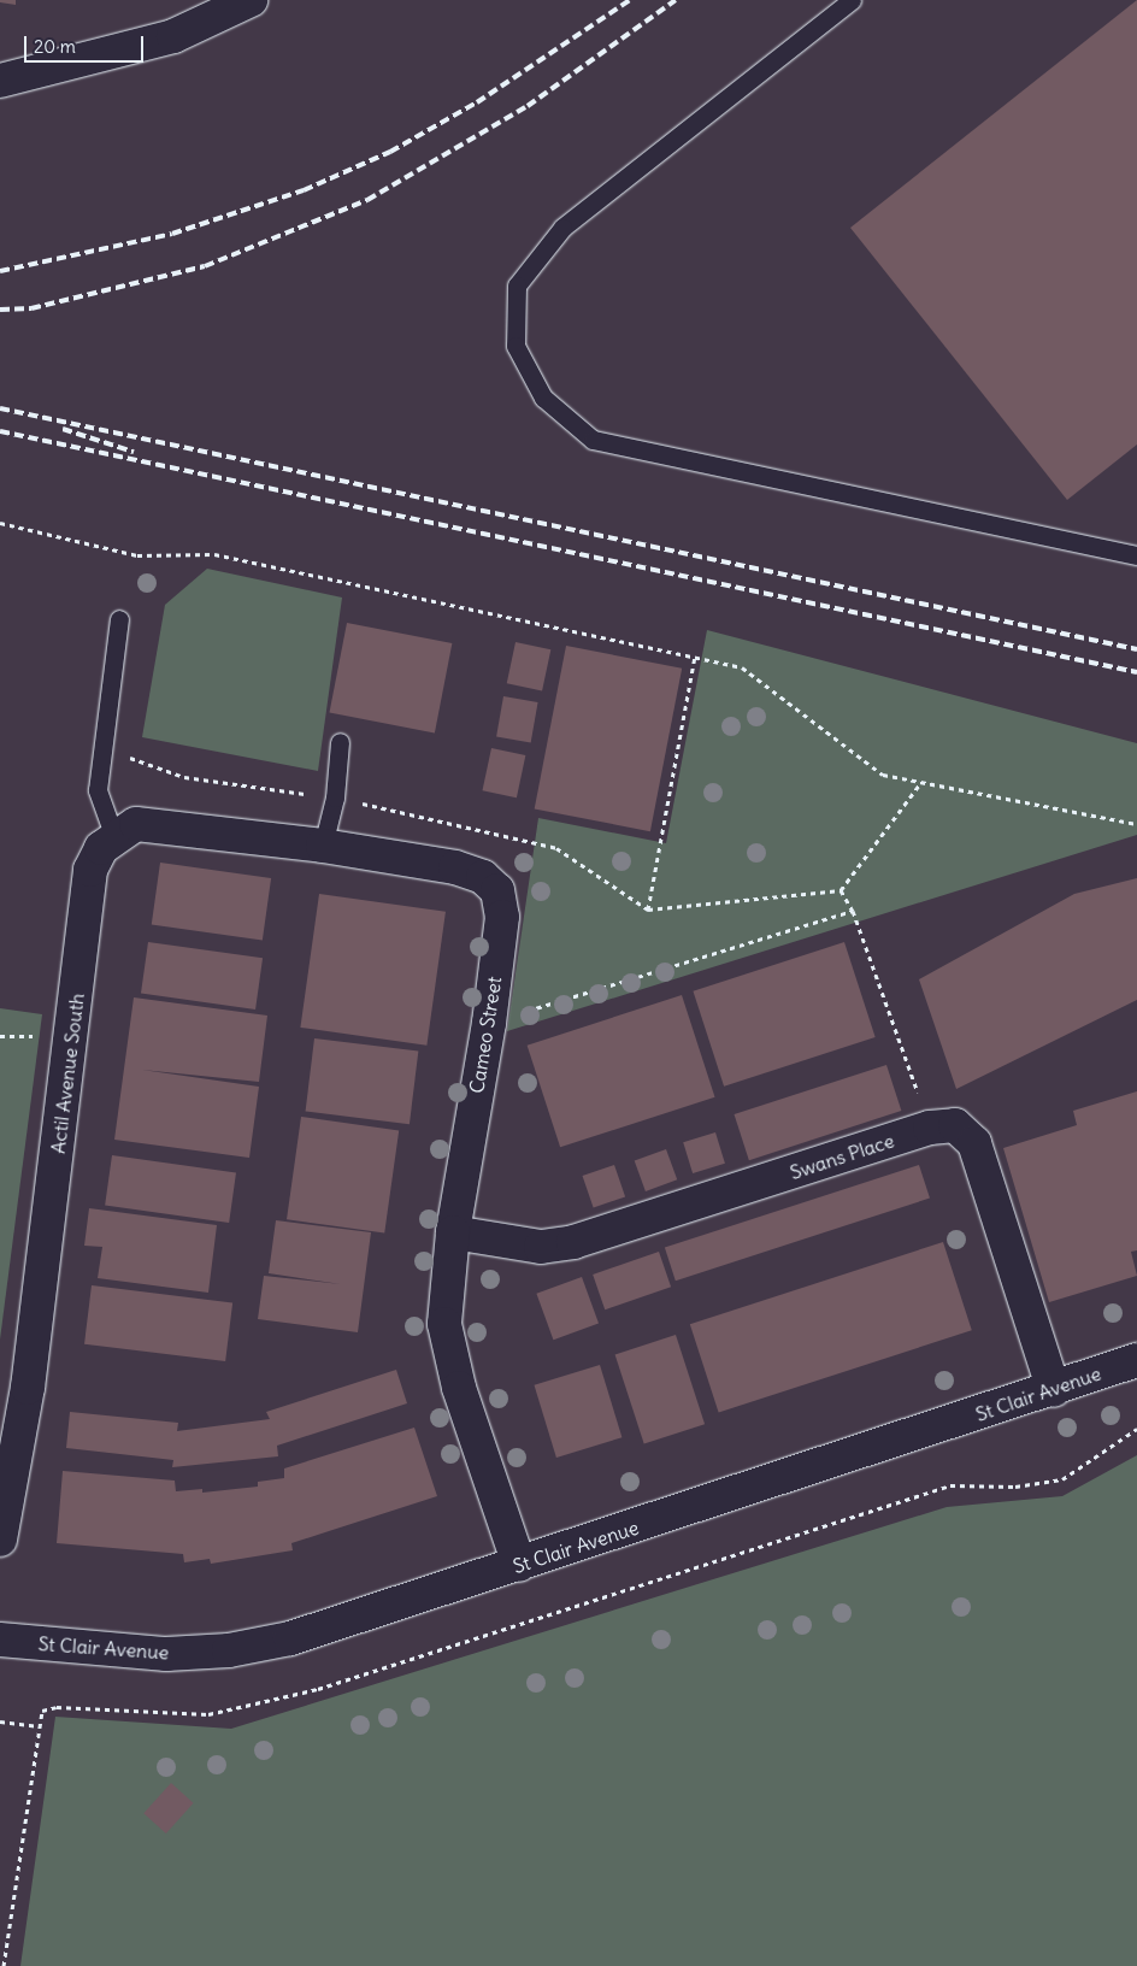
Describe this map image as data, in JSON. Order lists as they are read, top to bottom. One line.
{"streets":{"street":["Cameo Street","Actil Avenue South","Swans Place","St Clair Avenue"]},"crossings":[["Cameo Street","Actil Avenue South"],["Cameo Street","Swans Place"],["Cameo Street","St Clair Avenue"],["Swans Place","St Clair Avenue"]],"scale_bar":"20 m"}
